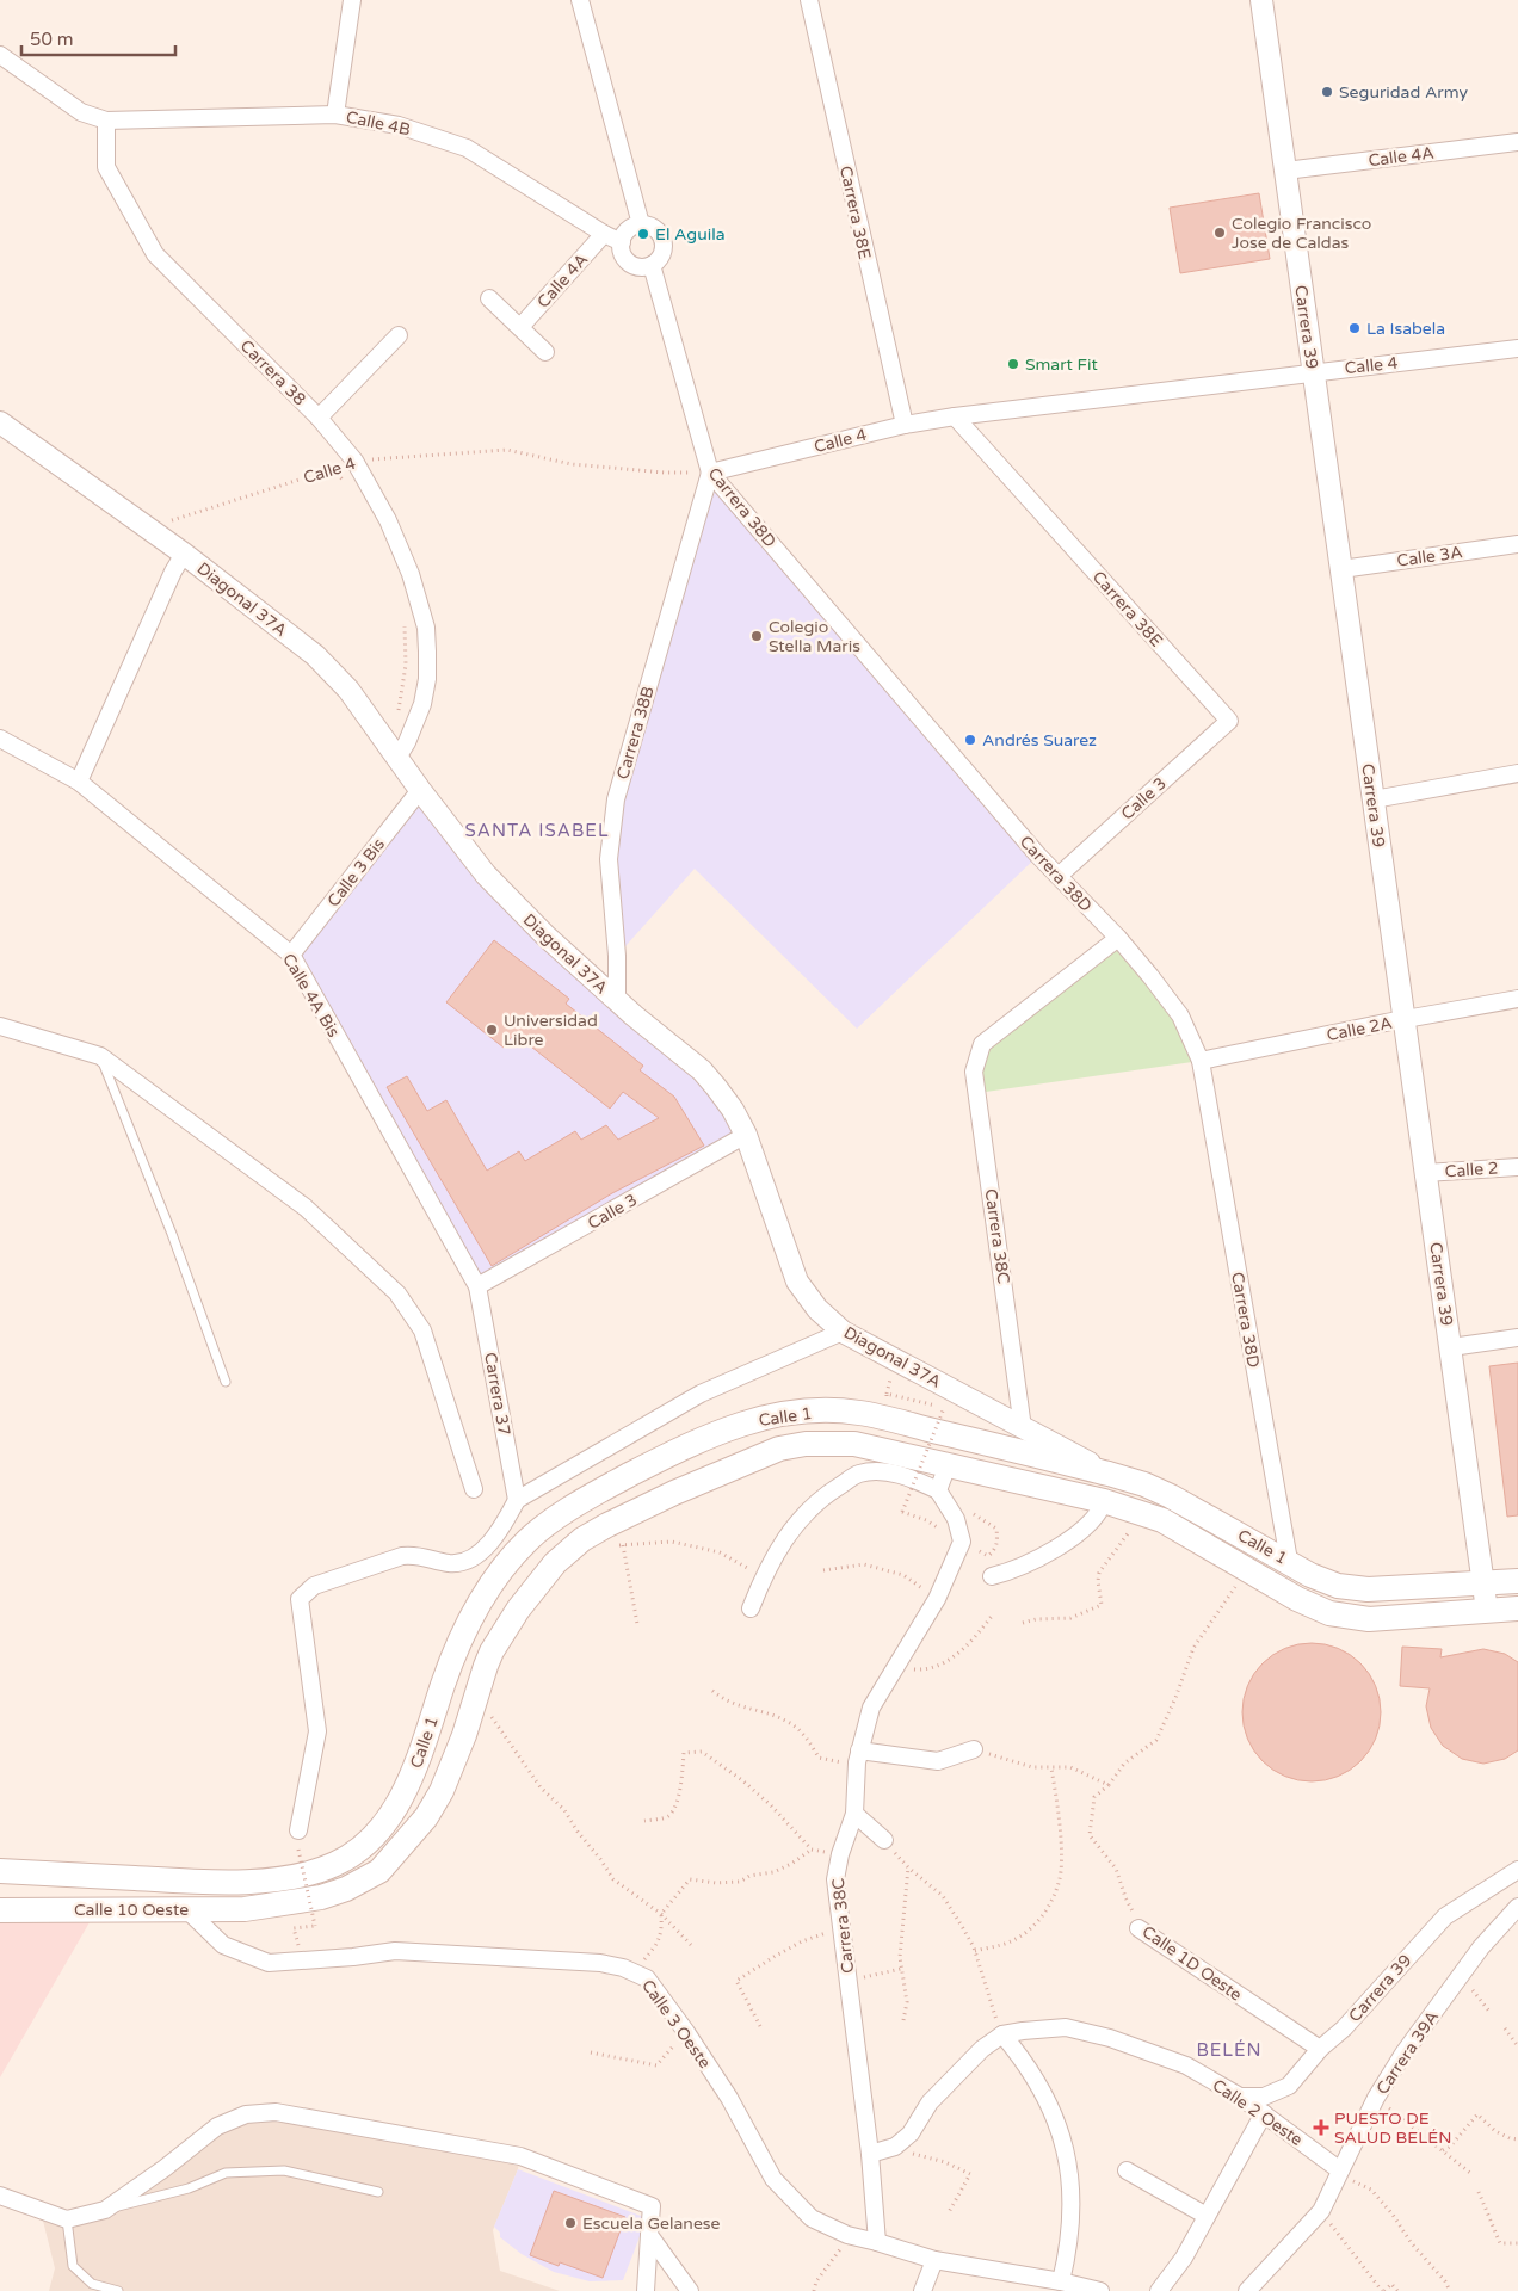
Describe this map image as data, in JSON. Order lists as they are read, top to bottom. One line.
{"streets":{"main road":["Calle 1","Calle 10 Oeste"],"street":["Calle 4B","Calle 4A","Carrera 38E","Carrera 39","Calle 4","Carrera 38","Carrera 38D","Calle 3A","Diagonal 37A","Carrera 38B","Calle 3","Calle 3 Bis","Calle 4A Bis","Calle 2A","Calle 2","Carrera 38C","Carrera 37","Calle 1D Oeste","Calle 3 Oeste","Carrera 39A","Calle 2 Oeste"]},"crossings":[["Calle 4B","Calle 4A"],["Calle 4B","Carrera 38"],["Calle 4B","Carrera 38D"],["Calle 4A","Carrera 39"],["Carrera 38E","Calle 4"],["Carrera 38E","Calle 3"],["Carrera 39","Calle 4"],["Carrera 39","Calle 3A"],["Carrera 39","Calle 2A"],["Carrera 39","Calle 2"],["Carrera 39","Calle 1"],["Carrera 39","Calle 1D Oeste"],["Carrera 39","Calle 2 Oeste"],["Calle 4","Carrera 38"],["Calle 4","Carrera 38D"],["Calle 4","Carrera 38B"],["Carrera 38","Diagonal 37A"],["Carrera 38D","Carrera 38B"],["Carrera 38D","Calle 3"],["Carrera 38D","Calle 2A"],["Carrera 38D","Carrera 38C"],["Carrera 38D","Calle 1"],["Diagonal 37A","Carrera 38B"],["Diagonal 37A","Calle 3"],["Diagonal 37A","Calle 3 Bis"],["Diagonal 37A","Carrera 38C"],["Diagonal 37A","Calle 1"],["Calle 3","Calle 4A Bis"],["Calle 3","Carrera 37"],["Calle 3 Bis","Calle 4A Bis"],["Calle 4A Bis","Carrera 37"],["Carrera 38C","Calle 3 Oeste"],["Calle 1","Calle 10 Oeste"],["Calle 10 Oeste","Calle 3 Oeste"],["Carrera 39A","Calle 2 Oeste"]],"districts":["SANTA ISABEL","BELÉN"],"places":{"other":["Seguridad Army","Colegio Francisco Jose de Caldas","El Aguila","La Isabela","Smart Fit","Colegio Stella Maris","Andrés Suarez","Universidad Libre","Escuela Gelanese"],"health":["PUESTO DE SALUD BELÉN"]},"scale_bar":"50 m"}
